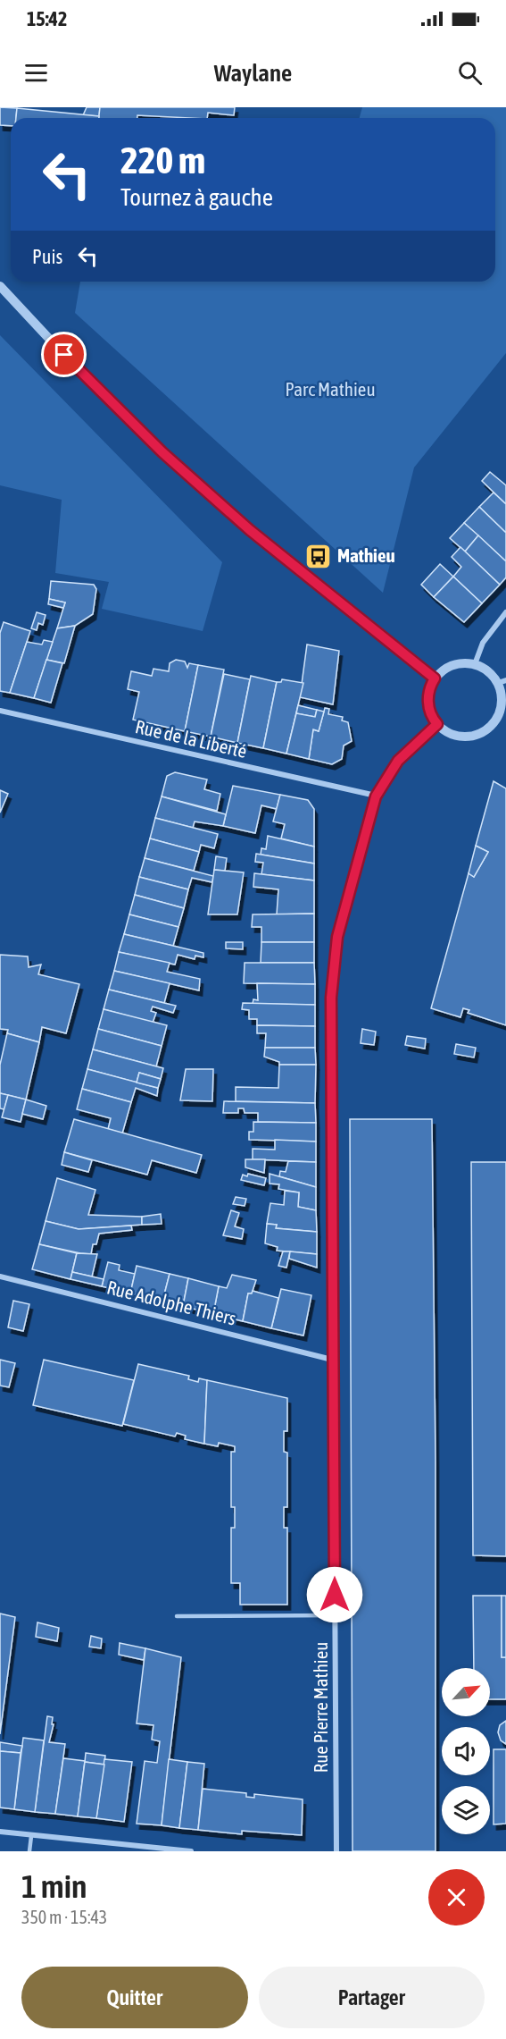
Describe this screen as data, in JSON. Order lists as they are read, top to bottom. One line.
{"streets":{"street":["Rue de la Liberté","Rue Adolphe Thiers","Rue Pierre Mathieu"]},"crossings":[["Rue de la Liberté","Rue Pierre Mathieu"],["Rue Adolphe Thiers","Rue Pierre Mathieu"]],"parks":["Parc Mathieu"],"places":{"bus stop":["Mathieu"]},"north":"top right","page":{"status":"15:42","header":"Waylane","turn":["220 m","Tournez à gauche"],"then":"Puis","heading":["1 min","350 m · 15:43"],"buttons":["Quitter","Partager"]}}
